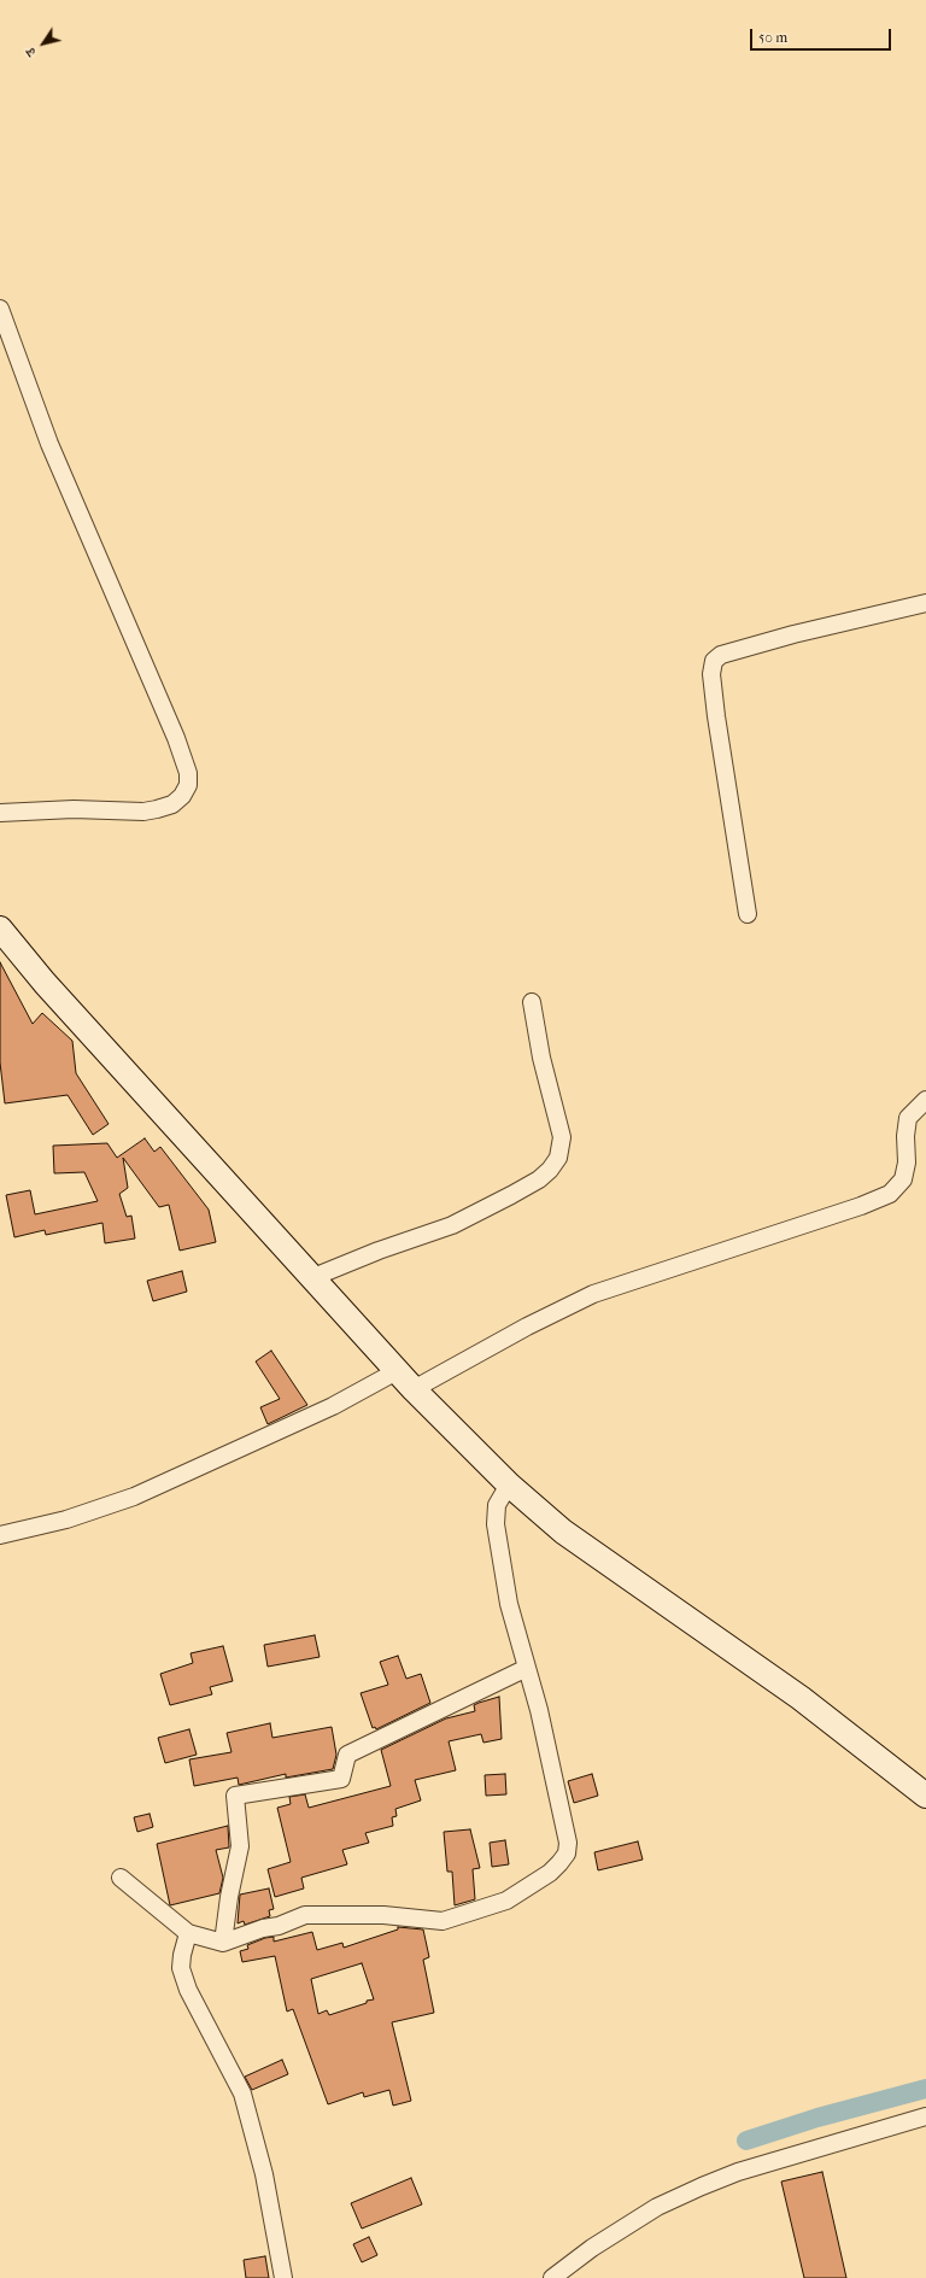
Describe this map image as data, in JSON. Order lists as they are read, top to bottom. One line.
{"scale_bar":"50 m","north":"bottom left"}
